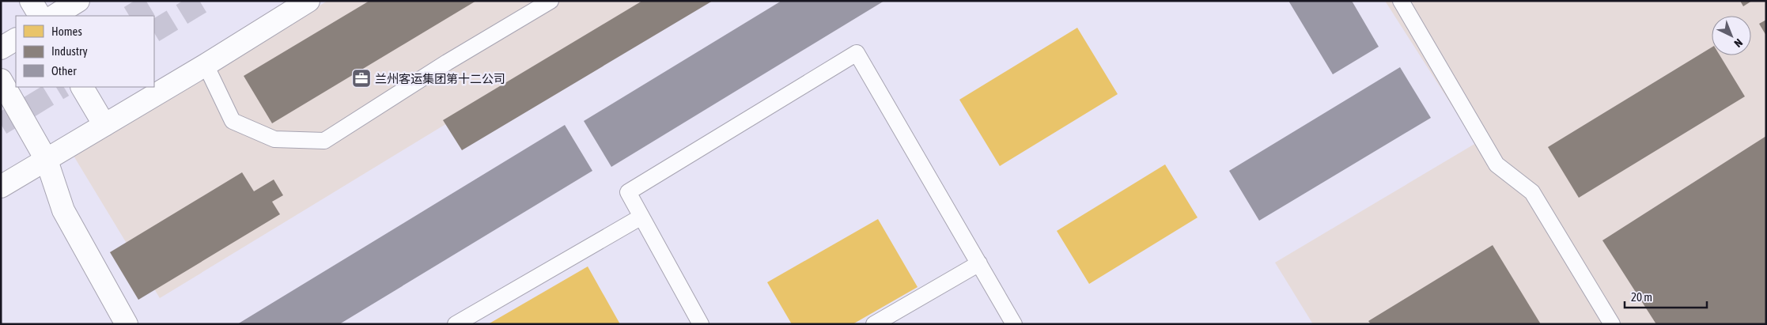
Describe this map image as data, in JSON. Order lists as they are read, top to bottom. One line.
{"places":{"office":["兰州客运集团第十二公司"]},"legend":["Homes","Industry","Other"],"scale_bar":"20 m","north":"bottom right"}
